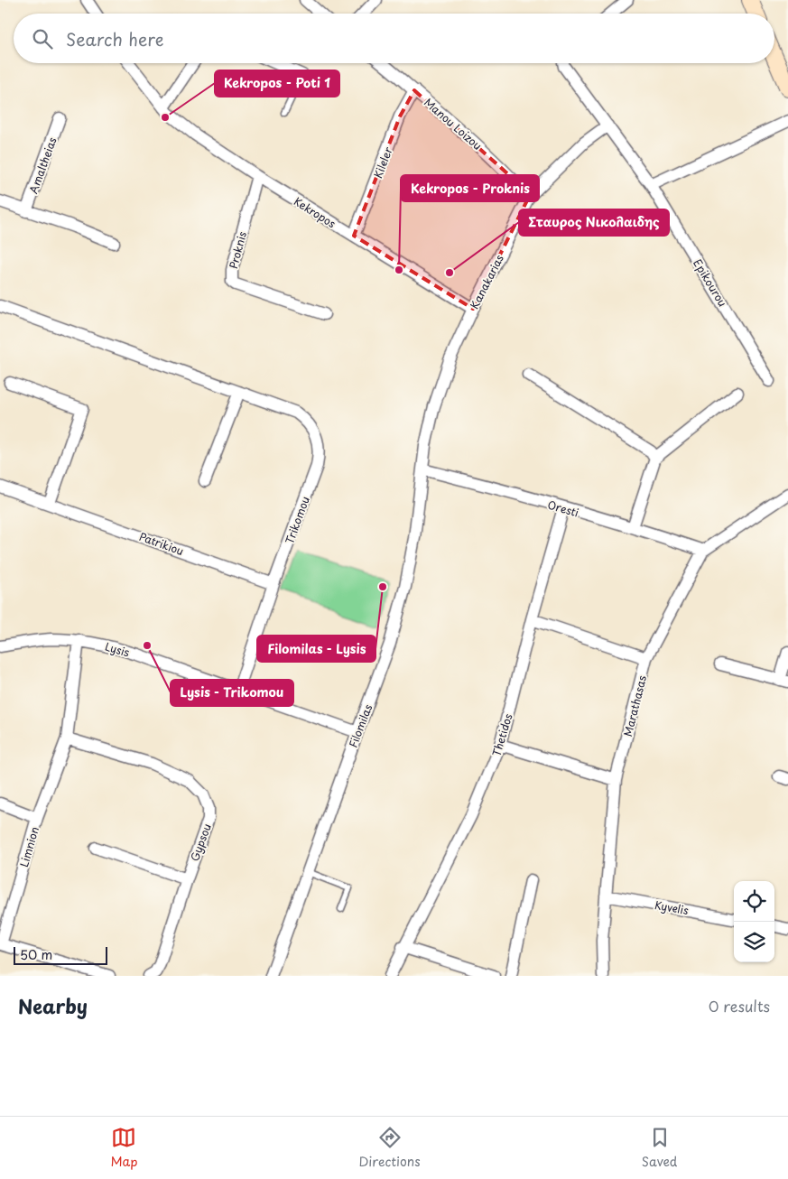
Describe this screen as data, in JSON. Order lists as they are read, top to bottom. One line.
{"streets":{"street":["Manou Loizou","Kileler","Amaltheias","Kekropos","Proknis","Kanakarias","Epikourou","Oresti","Trikomou","Patrikiou","Lysis","Marathasas","Filomilas","Thetidos","Gypsou","Limnion","Kyvelis"]},"crossings":[["Manou Loizou","Kileler"],["Manou Loizou","Kanakarias"],["Kileler","Kekropos"],["Kekropos","Proknis"],["Kekropos","Kanakarias"],["Kanakarias","Epikourou"],["Kanakarias","Oresti"],["Kanakarias","Filomilas"],["Oresti","Marathasas"],["Oresti","Filomilas"],["Oresti","Thetidos"],["Trikomou","Patrikiou"],["Trikomou","Lysis"],["Lysis","Filomilas"],["Lysis","Limnion"],["Marathasas","Kyvelis"],["Gypsou","Limnion"]],"places":["Kekropos - Poti 1","Kekropos - Proknis","Σταυρος Νικολαιδης","Filomilas - Lysis","Lysis - Trikomou"],"scale_bar":"50 m","page":{"search":"Search here","scale":"50 m","heading":["Nearby","0 results"],"nav":["Map","Directions","Saved"]}}
